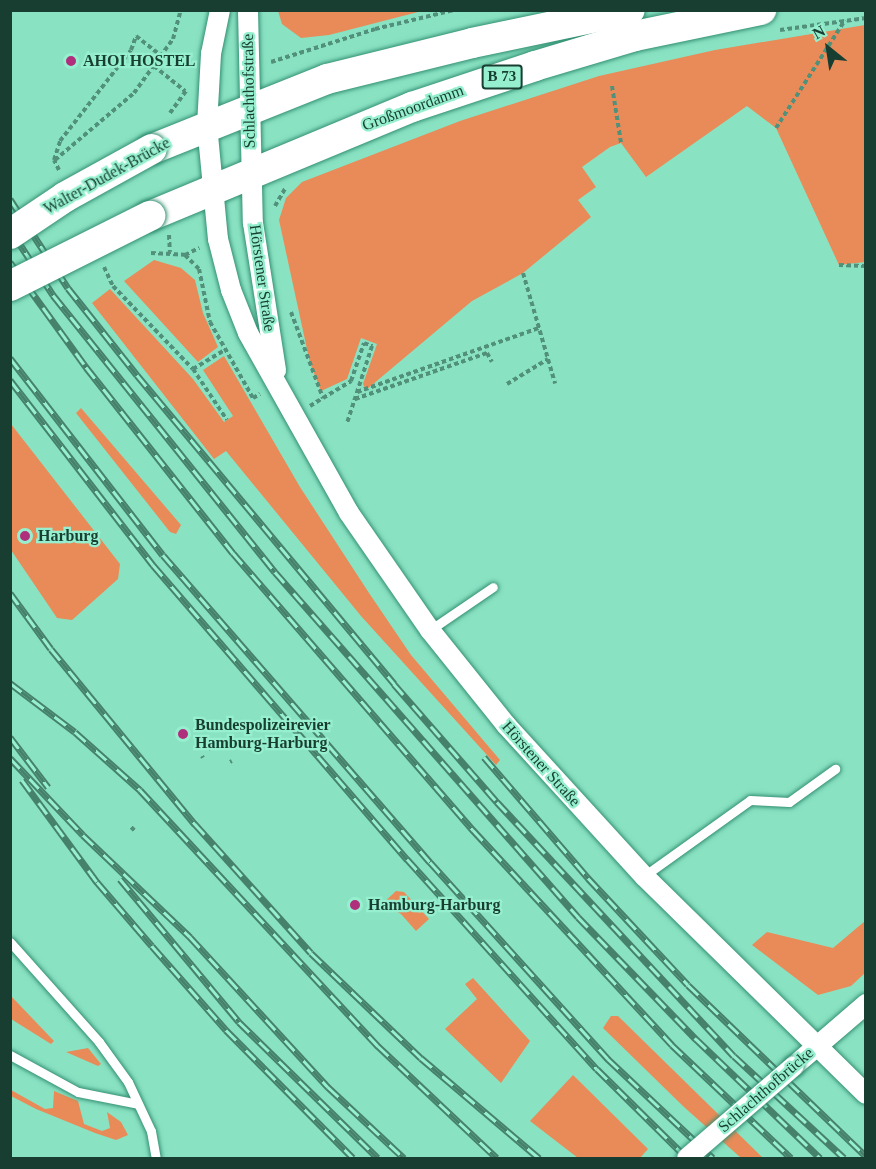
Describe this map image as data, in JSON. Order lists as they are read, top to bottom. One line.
{"streets":{"main road":["B 73","Großmoordamm","Walter-Dudek-Brücke"],"street":["Schlachthofstraße","Hörstener Straße","Schlachthofbrücke"]},"crossings":[["B 73","Schlachthofstraße"],["B 73","Großmoordamm"],["B 73","Walter-Dudek-Brücke"],["B 73","Hörstener Straße"],["Schlachthofstraße","Großmoordamm"],["Schlachthofstraße","Walter-Dudek-Brücke"],["Schlachthofstraße","Hörstener Straße"],["Großmoordamm","Hörstener Straße"],["Hörstener Straße","Schlachthofbrücke"]],"places":["AHOI HOSTEL","Harburg","Bundespolizeirevier Hamburg-Harburg","Hamburg-Harburg"],"north":"top left"}
